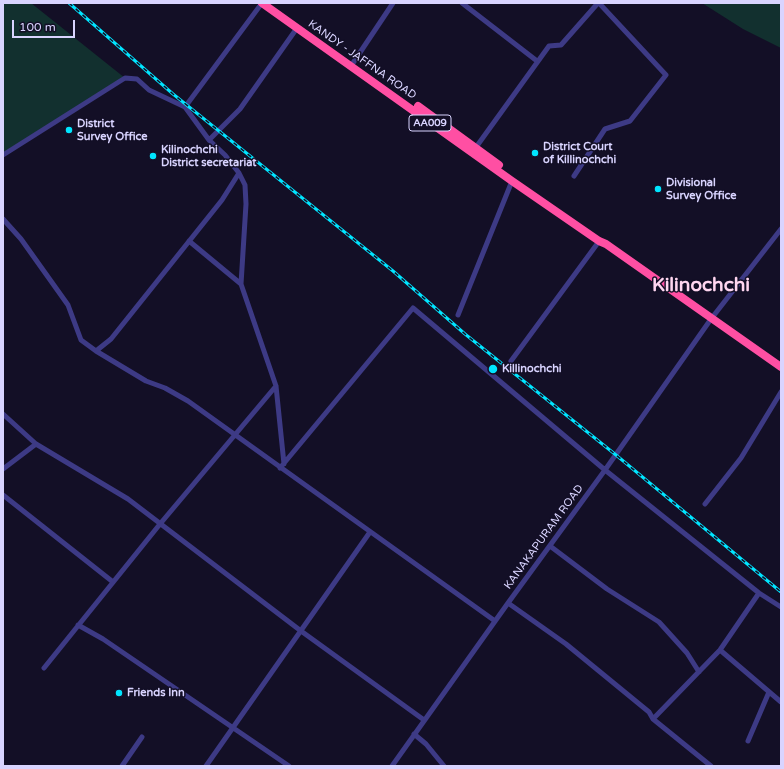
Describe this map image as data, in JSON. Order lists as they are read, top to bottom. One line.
{"streets":{"highway":["KANDY - JAFFNA ROAD","AA009"],"street":["KANAKAPURAM ROAD"]},"crossings":[["KANDY - JAFFNA ROAD","KANAKAPURAM ROAD"]],"districts":["Kilinochchi"],"places":["District Survey Office","District Court of Killinochchi","Kilinochchi District secretariat","Divisional Survey Office","Killinochchi","Friends Inn"],"scale_bar":"100 m"}
